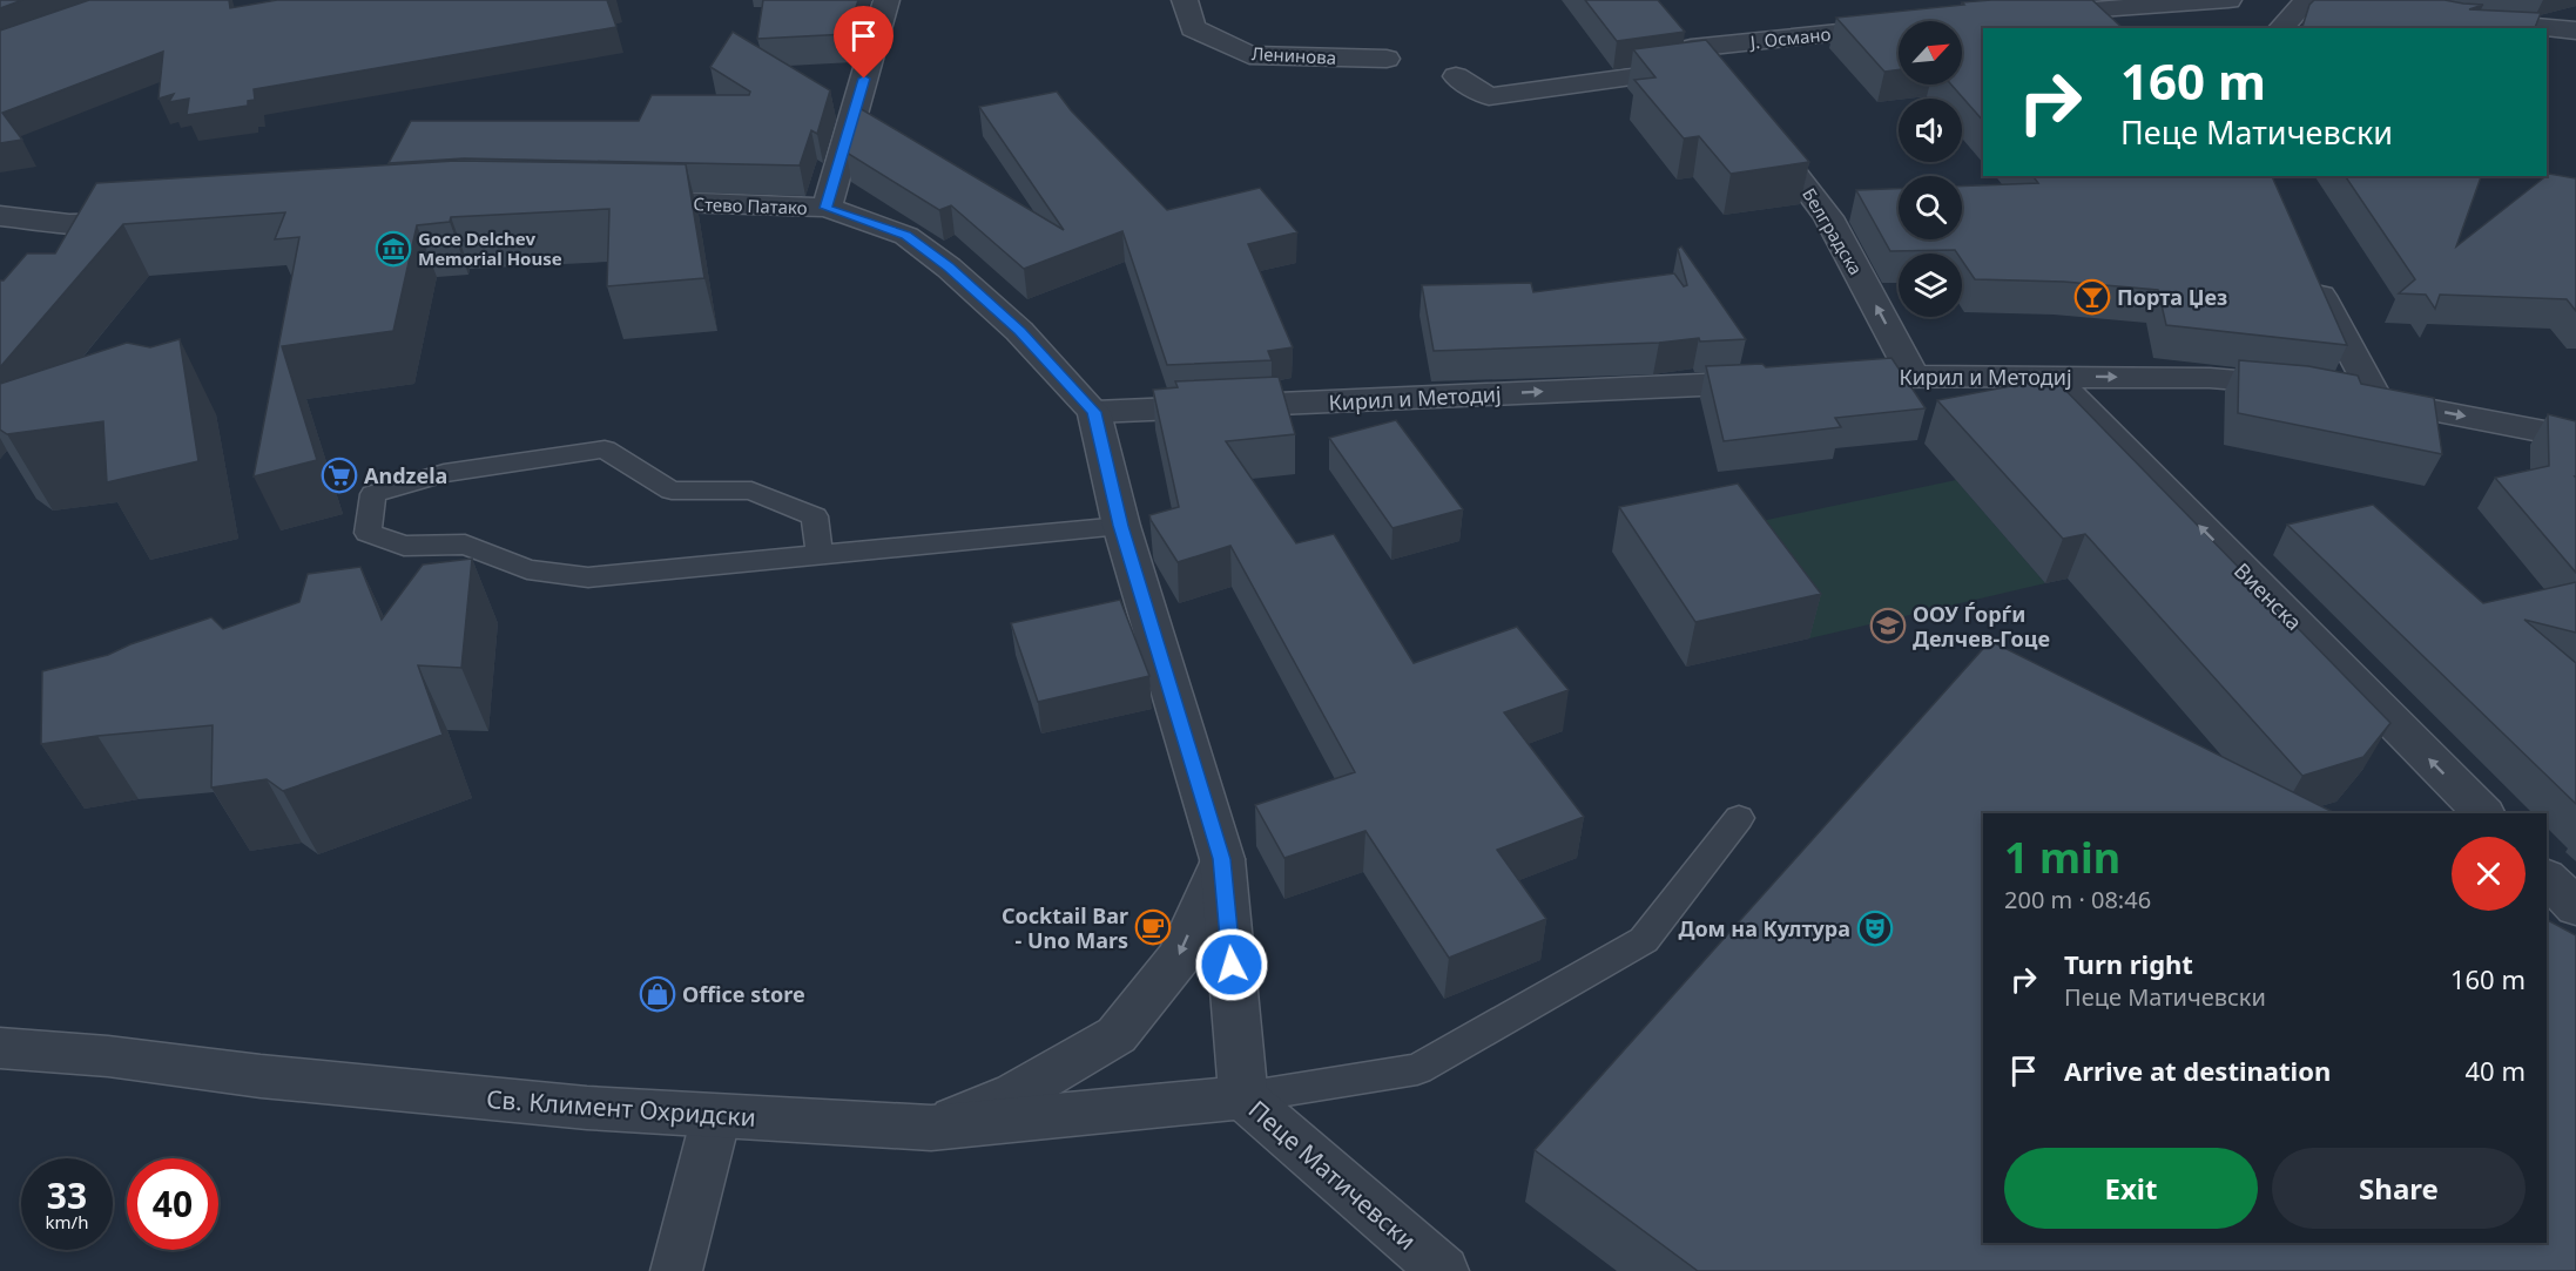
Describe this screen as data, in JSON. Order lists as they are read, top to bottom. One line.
{"streets":{"street":["Ј. Османо","Ленинова","Стево Патако","Белградска","Кирил и Методиј","Виенска","Св. Климент Охридски","Пеце Матичевски"]},"crossings":[["Стево Патако","Пеце Матичевски"],["Белградска","Кирил и Методиј"],["Кирил и Методиј","Виенска"],["Кирил и Методиј","Пеце Матичевски"],["Св. Климент Охридски","Пеце Матичевски"]],"one_way":["Белградска","Кирил и Методиј","Виенска"],"places":{"museum":["Goce Delchev Memorial House"],"bar":["Порта Џез"],"supermarket":["Andzela"],"school or university":["ООУ Ѓорѓи Делчев-Гоце"],"cafe":["Cocktail Bar - Uno Mars"],"theatre":["Дом на Култура"],"shop":["Office store"]},"north":"top right","page":{"turn":["160 m","Пеце Матичевски"],"heading":["1 min","200 m · 08:46"],"list":[{"name":"Turn right","note":"Пеце Матичевски","value":"160 m"},{"name":"Arrive at destination","value":"40 m"}],"buttons":["Exit","Share"],"speed":"33 km/h","limit":"40"}}
